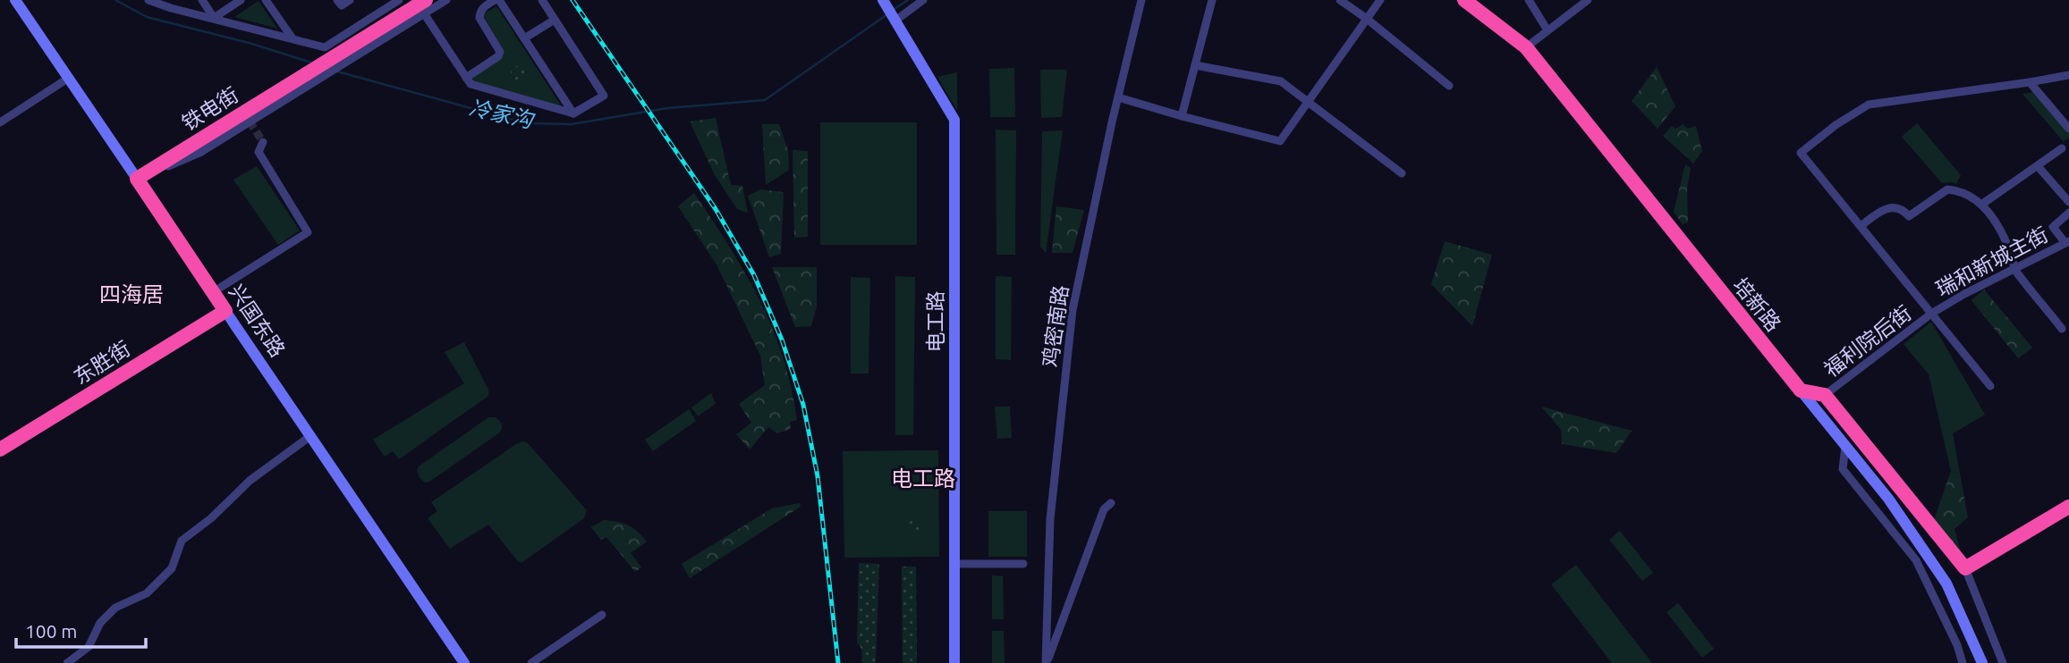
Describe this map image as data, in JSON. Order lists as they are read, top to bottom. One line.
{"streets":{"highway":["铁电街","培新路","兴国东路","东胜街"],"main road":["电工路"],"street":["瑞和新城主街","鸡密南路","福利院后街"]},"crossings":[["铁电街","兴国东路"],["瑞和新城主街","福利院后街"],["兴国东路","东胜街"]],"districts":["四海居","电工路"],"water":["冷家沟"],"scale_bar":"100 m"}
